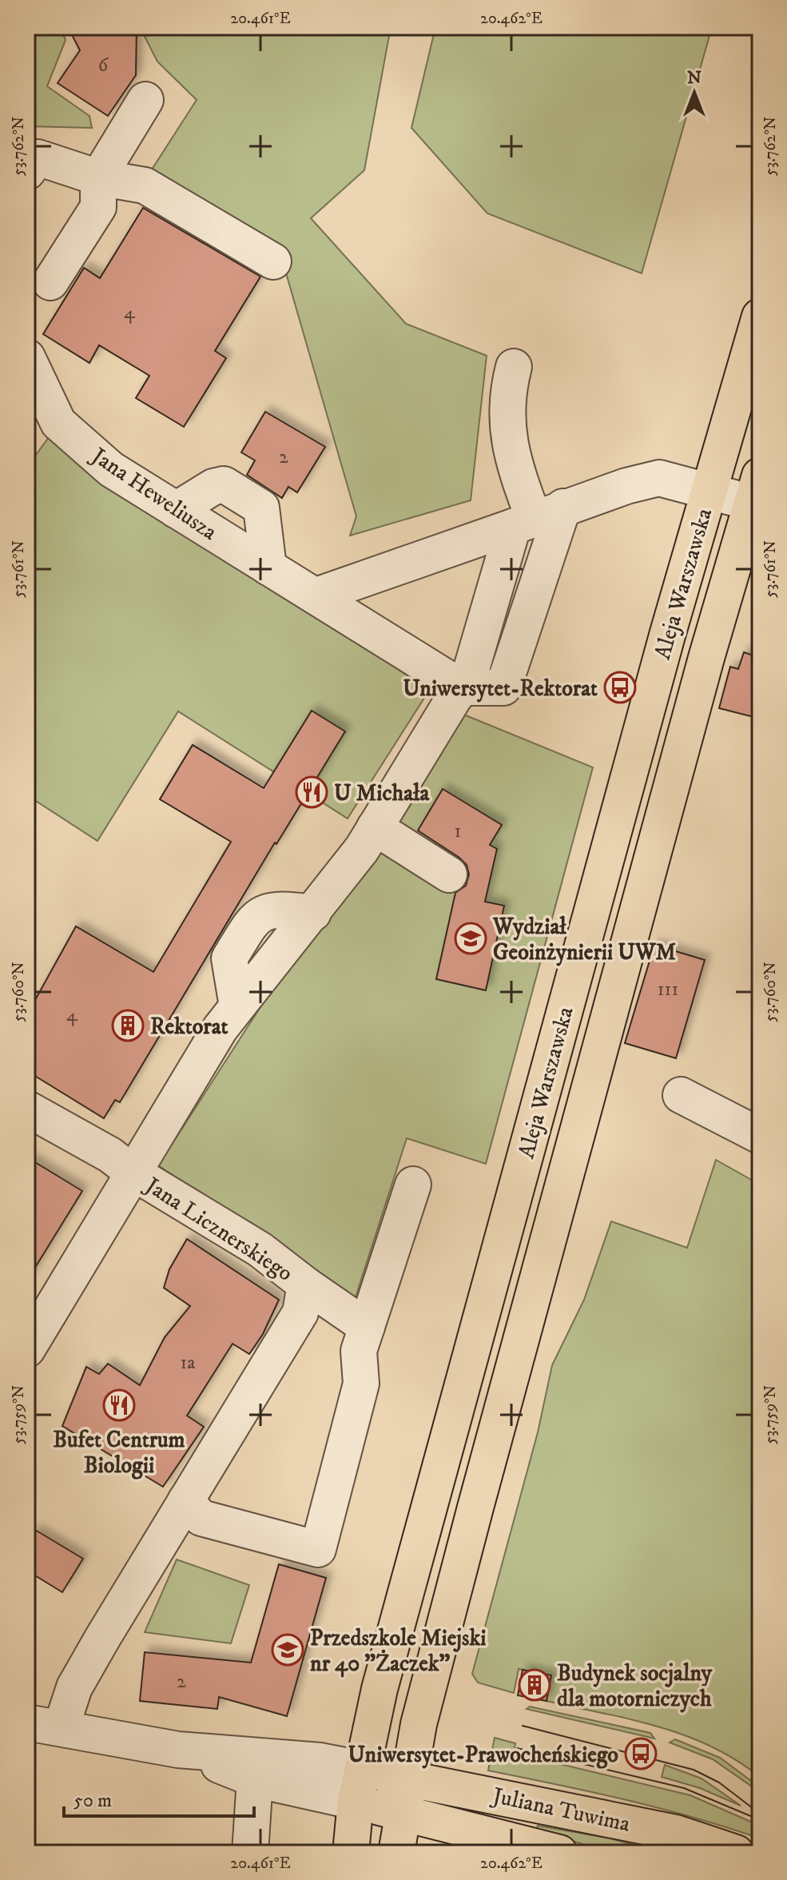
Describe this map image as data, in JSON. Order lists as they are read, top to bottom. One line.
{"streets":{"main road":["Aleja Warszawska","Juliana Tuwima"],"street":["Jana Heweliusza","Jana Licznerskiego"]},"crossings":[["Aleja Warszawska","Juliana Tuwima"]],"places":{"bus stop":["Uniwersytet-Rektorat","Uniwersytet-Prawocheńskiego"],"restaurant":["U Michała","Bufet Centrum Biologii"],"school or university":["Wydział Geoinżynierii UWM","Przedszkole Miejski nr 40 \"Żaczek\""],"building":["Rektorat","Budynek socjalny dla motorniczych"]},"house_numbers":["6","4","2","1","111","4","1a","2"],"scale_bar":"50 m","north":"top","coordinates":["20.461°E","20.462°E","53.762°N","53.761°N","53.760°N","53.759°N"]}
